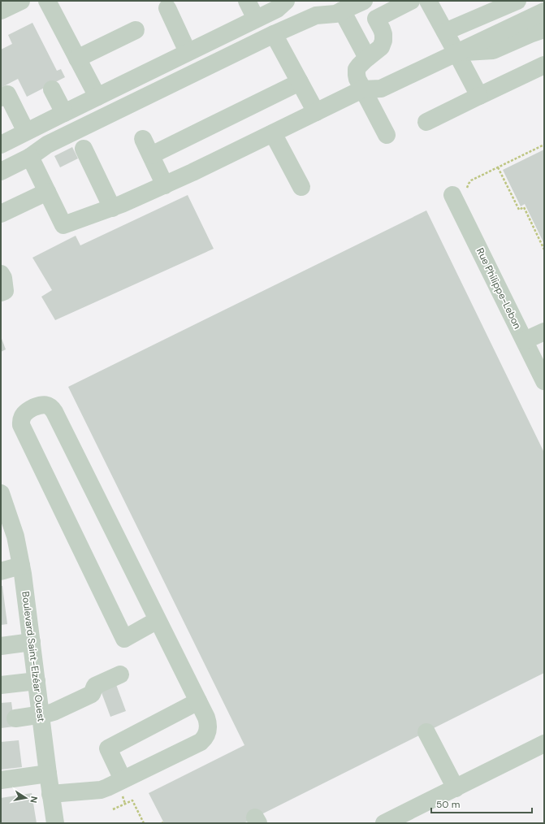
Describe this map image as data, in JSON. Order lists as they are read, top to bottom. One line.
{"streets":{"street":["Rue Philippe-Lebon","Boulevard Saint-Elzéar Ouest"]},"scale_bar":"50 m","north":"right"}
